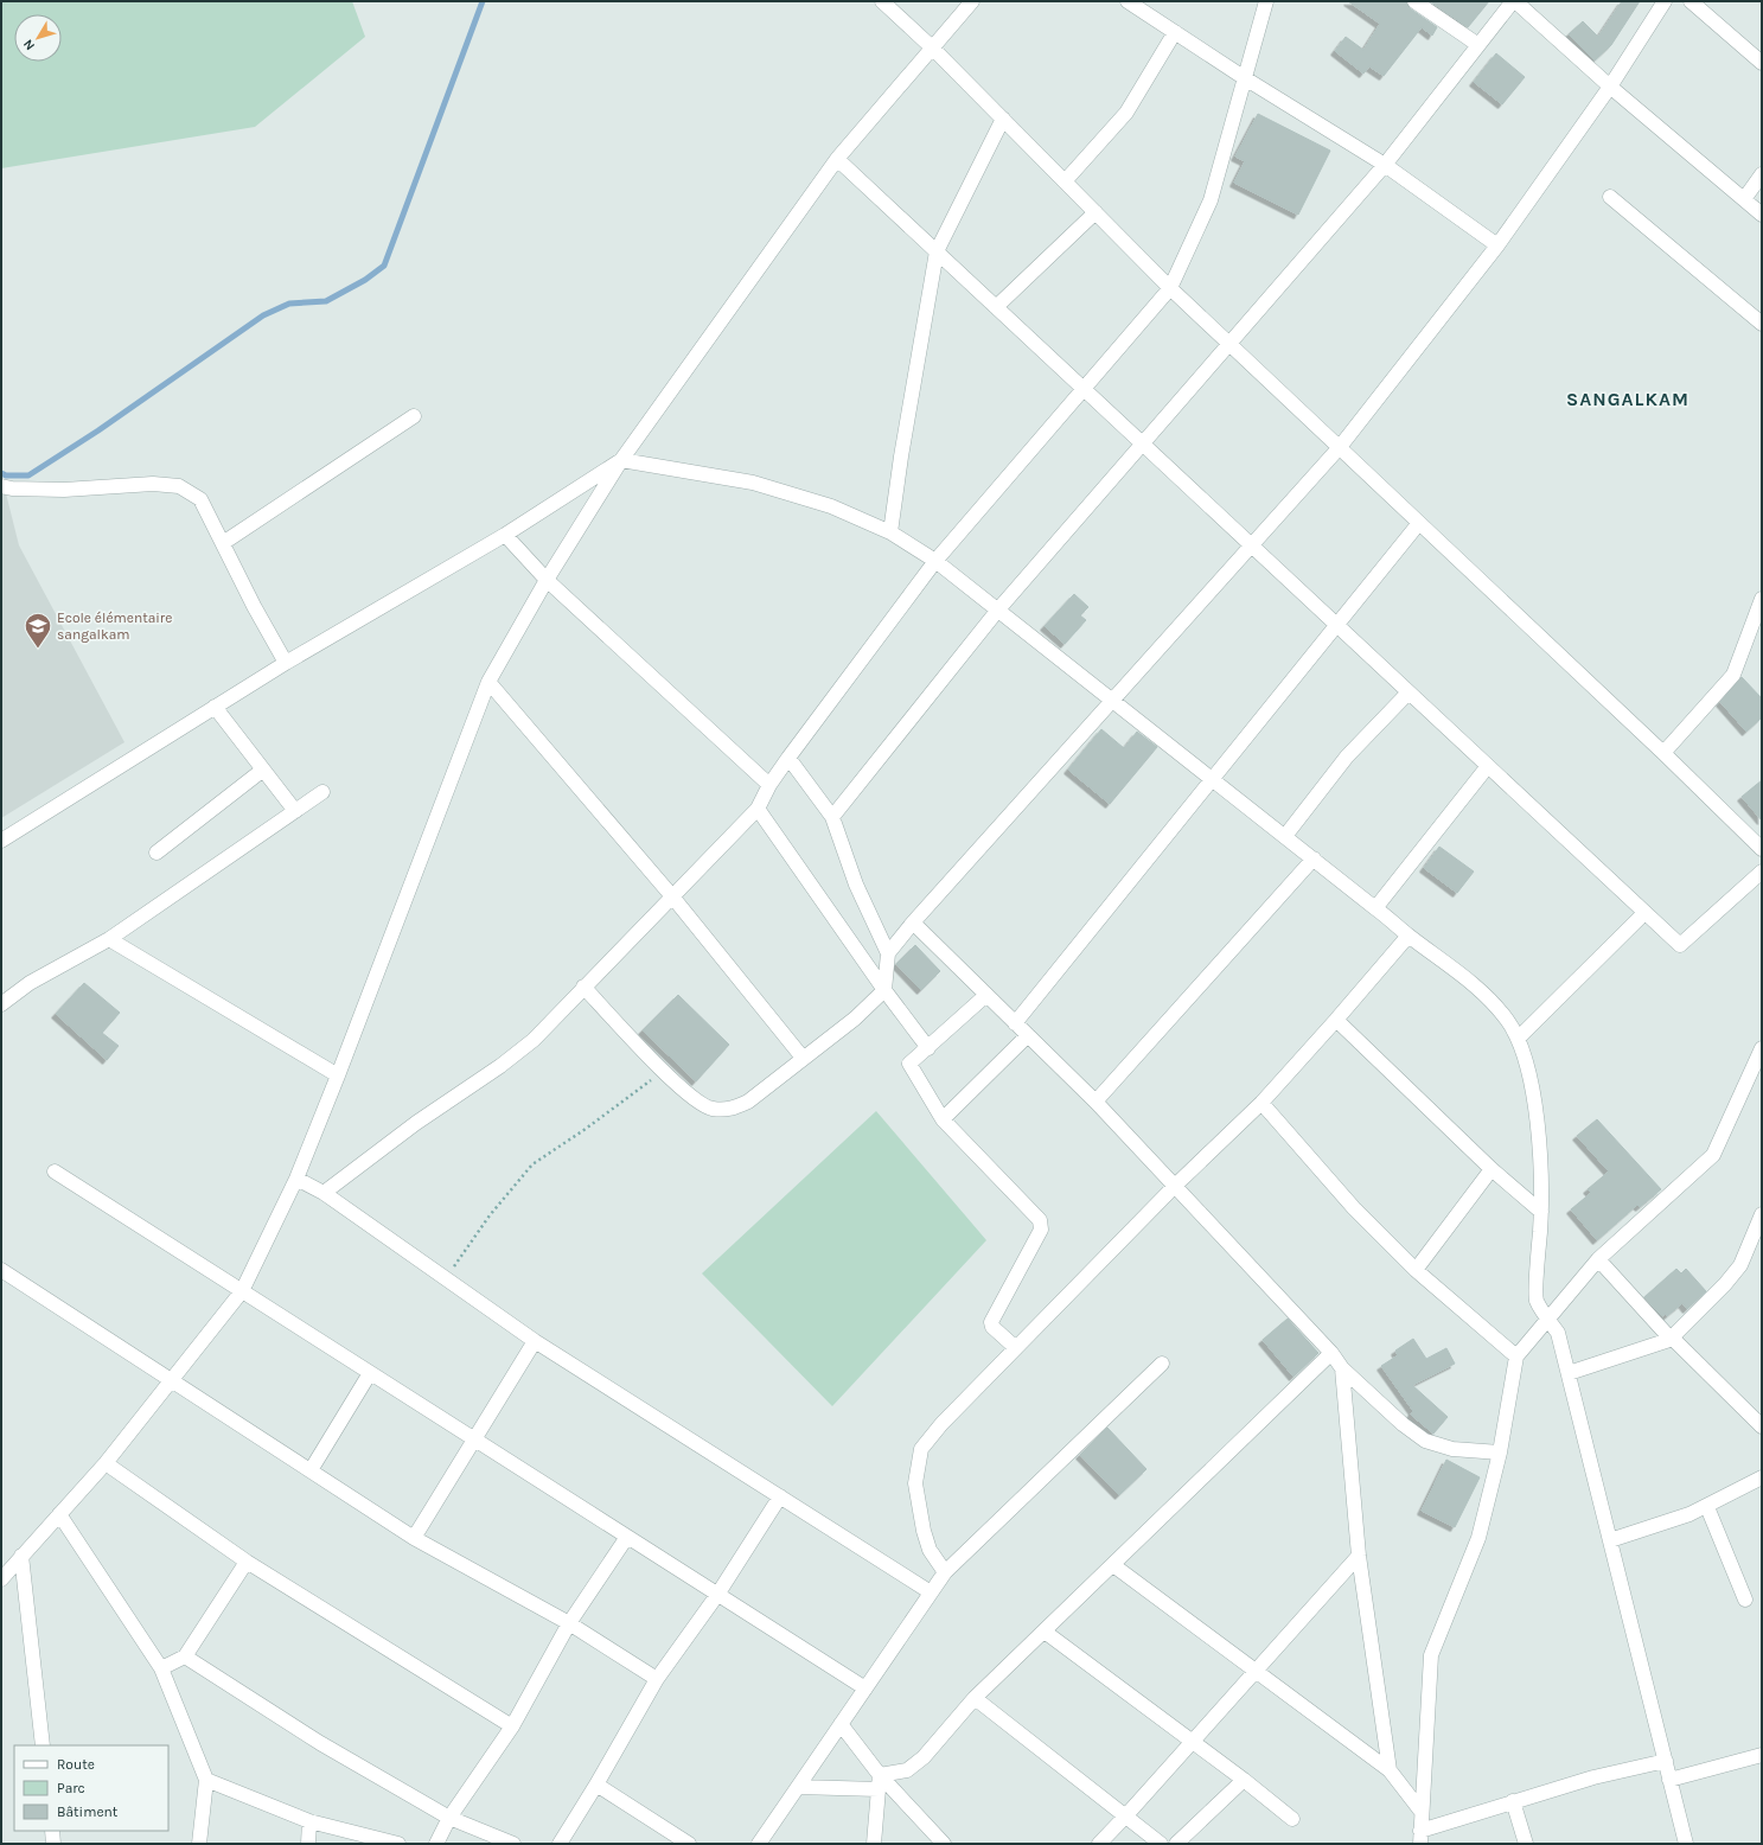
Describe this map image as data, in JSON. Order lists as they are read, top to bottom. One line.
{"districts":["SANGALKAM"],"places":{"school or university":["Ecole élémentaire sangalkam"]},"legend":["Route","Parc","Bâtiment"],"north":"bottom left"}
